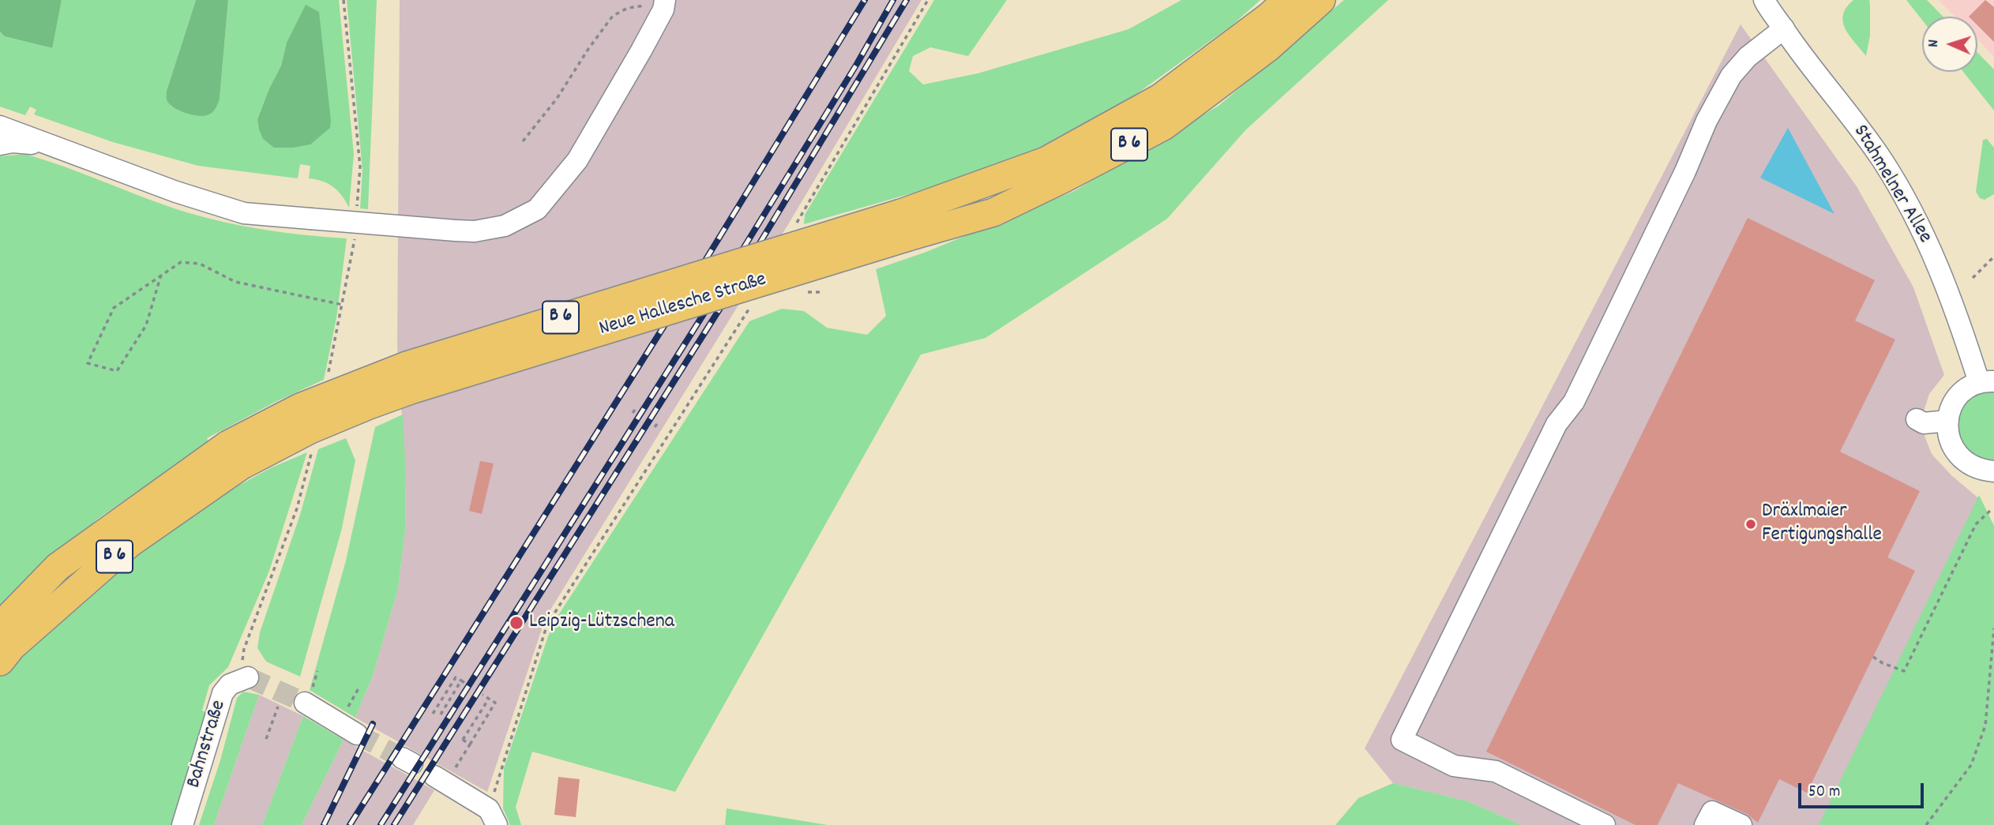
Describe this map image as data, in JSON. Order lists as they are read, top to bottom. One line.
{"streets":{"main road":["B 6","Neue Hallesche Straße"],"street":["Stahmelner Allee","Bahnstraße"]},"places":["Dräxlmaier Fertigungshalle","Leipzig-Lützschena"],"scale_bar":"50 m","north":"left"}
